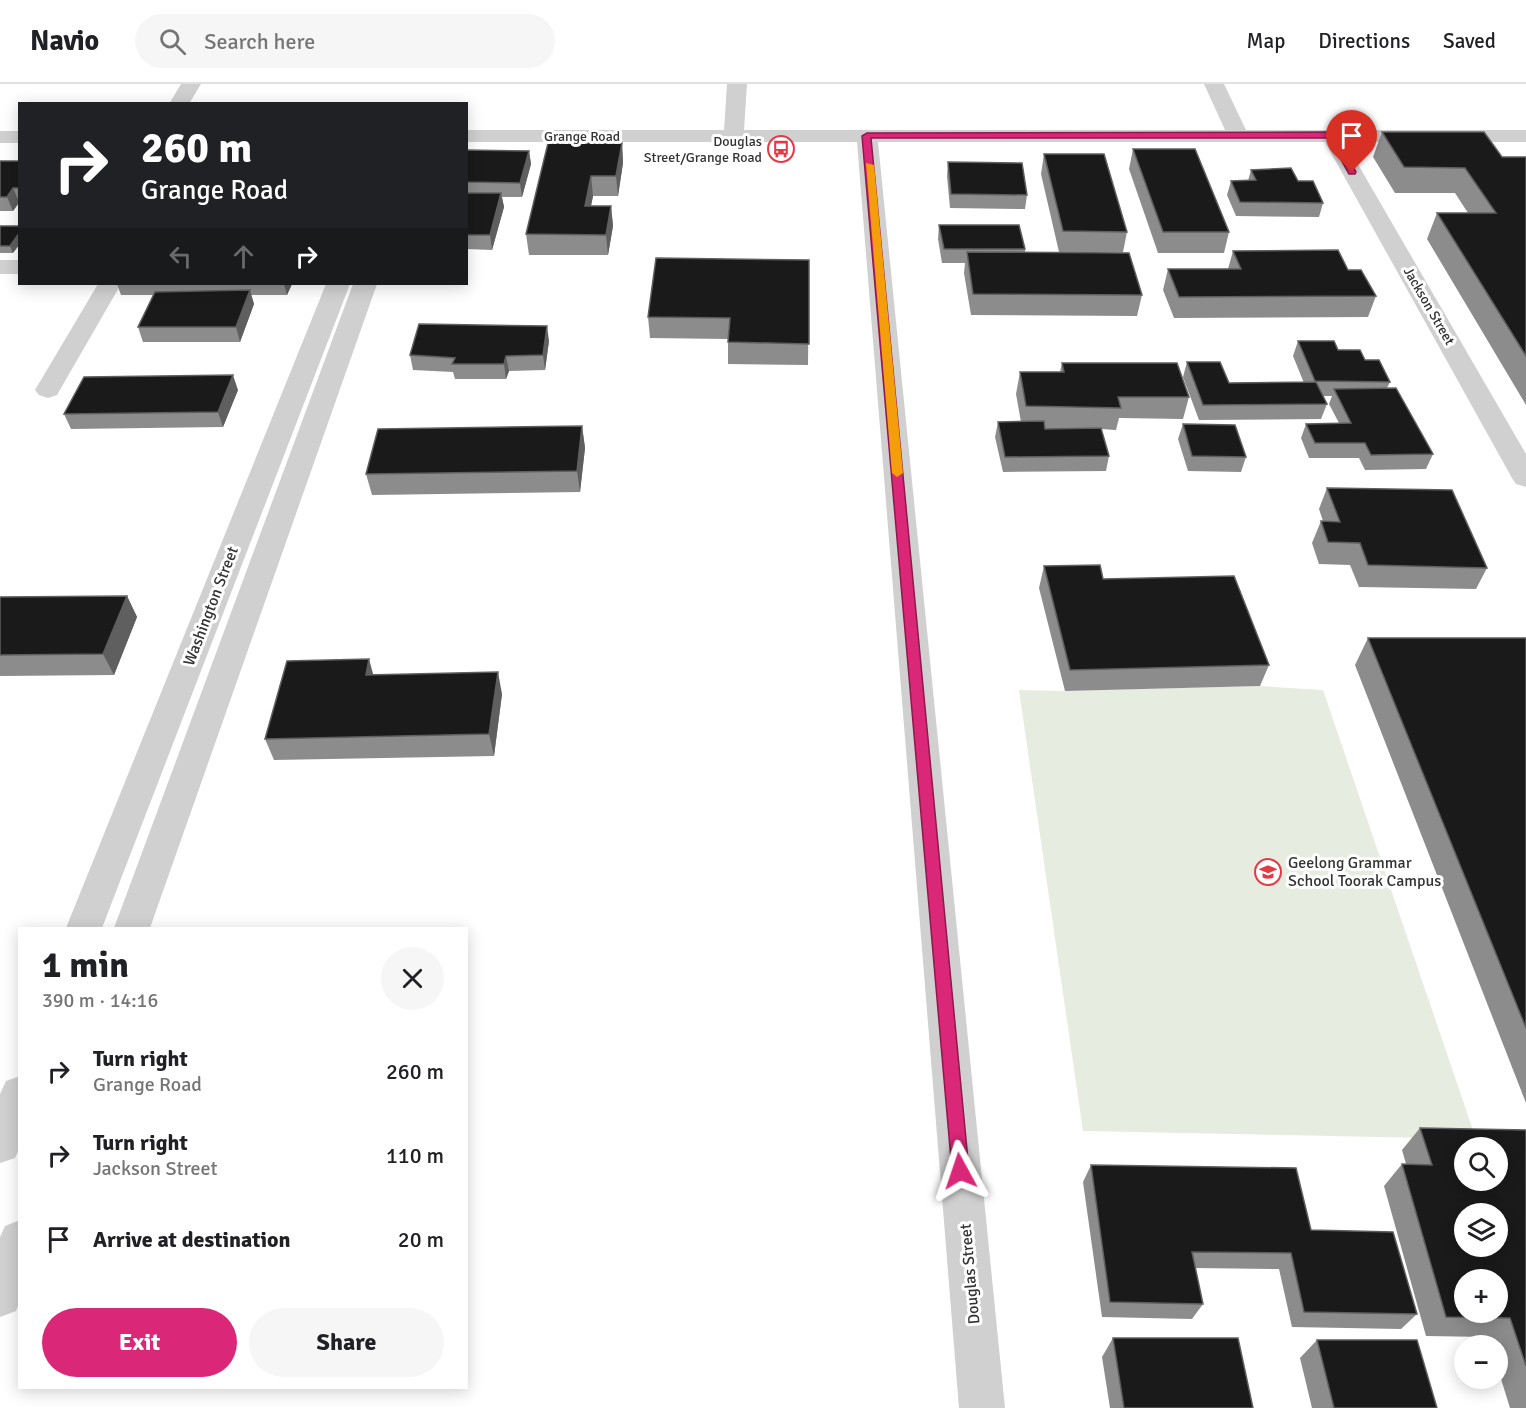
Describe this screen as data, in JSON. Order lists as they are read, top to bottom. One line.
{"streets":{"street":["Grange Road","Jackson Street","Washington Street","Douglas Street"]},"crossings":[["Grange Road","Jackson Street"],["Grange Road","Douglas Street"]],"places":{"bus stop":["Douglas Street/Grange Road"],"school or university":["Geelong Grammar School Toorak Campus"]},"page":{"header":"Navio","search":"Search here","nav":["Map","Directions","Saved"],"turn":["260 m","Grange Road"],"heading":["1 min","390 m · 14:16"],"list":[{"name":"Turn right","note":"Grange Road","value":"260 m"},{"name":"Turn right","note":"Jackson Street","value":"110 m"},{"name":"Arrive at destination","value":"20 m"}],"map_buttons":["+","−"],"buttons":["Exit","Share"]}}
